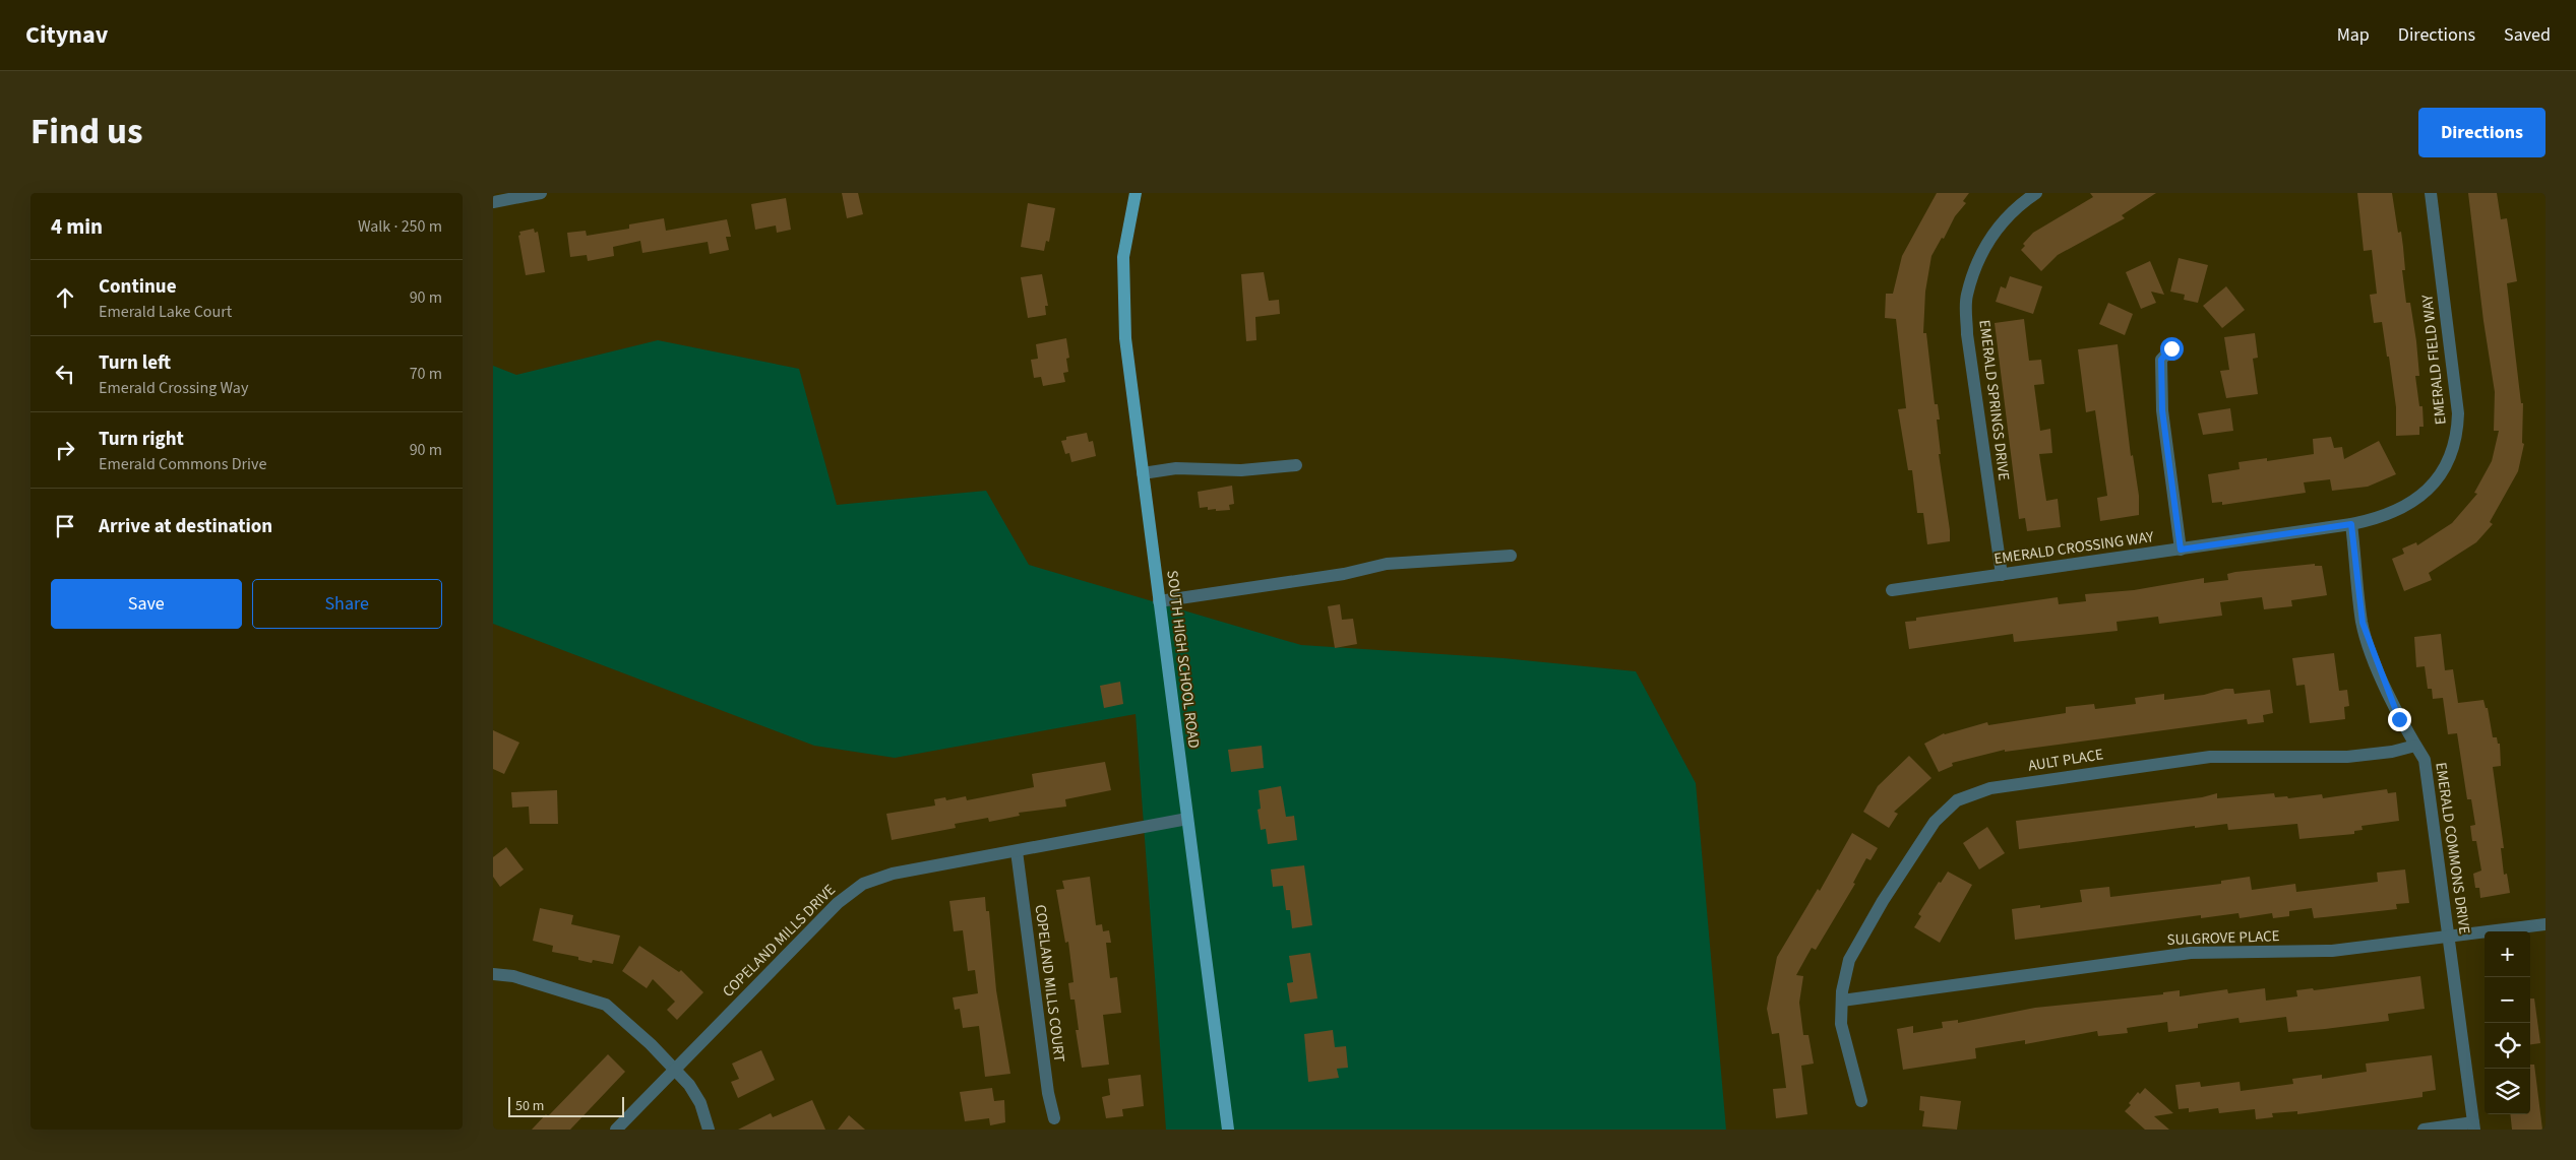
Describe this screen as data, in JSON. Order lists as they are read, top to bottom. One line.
{"streets":{"main road":["SOUTH HIGH SCHOOL ROAD"],"street":["EMERALD FIELD WAY","EMERALD SPRINGS DRIVE","EMERALD CROSSING WAY","AULT PLACE","EMERALD COMMONS DRIVE","SULGROVE PLACE","COPELAND MILLS DRIVE","COPELAND MILLS COURT"]},"crossings":[["EMERALD FIELD WAY","EMERALD CROSSING WAY"],["EMERALD FIELD WAY","EMERALD COMMONS DRIVE"],["EMERALD SPRINGS DRIVE","EMERALD CROSSING WAY"],["EMERALD CROSSING WAY","EMERALD COMMONS DRIVE"],["SOUTH HIGH SCHOOL ROAD","COPELAND MILLS DRIVE"],["AULT PLACE","EMERALD COMMONS DRIVE"],["AULT PLACE","SULGROVE PLACE"],["EMERALD COMMONS DRIVE","SULGROVE PLACE"],["COPELAND MILLS DRIVE","COPELAND MILLS COURT"]],"scale_bar":"50 m","page":{"header":"Citynav","nav":["Map","Directions","Saved"],"title":"Find us","buttons":["Directions",["Save","Share"]],"heading":["4 min","Walk · 250 m"],"list":[["Continue","Emerald Lake Court","90 m"],["Turn left","Emerald Crossing Way","70 m"],["Turn right","Emerald Commons Drive","90 m"],"Arrive at destination"],"map_buttons":["+","−"],"scale":"50 m"}}
